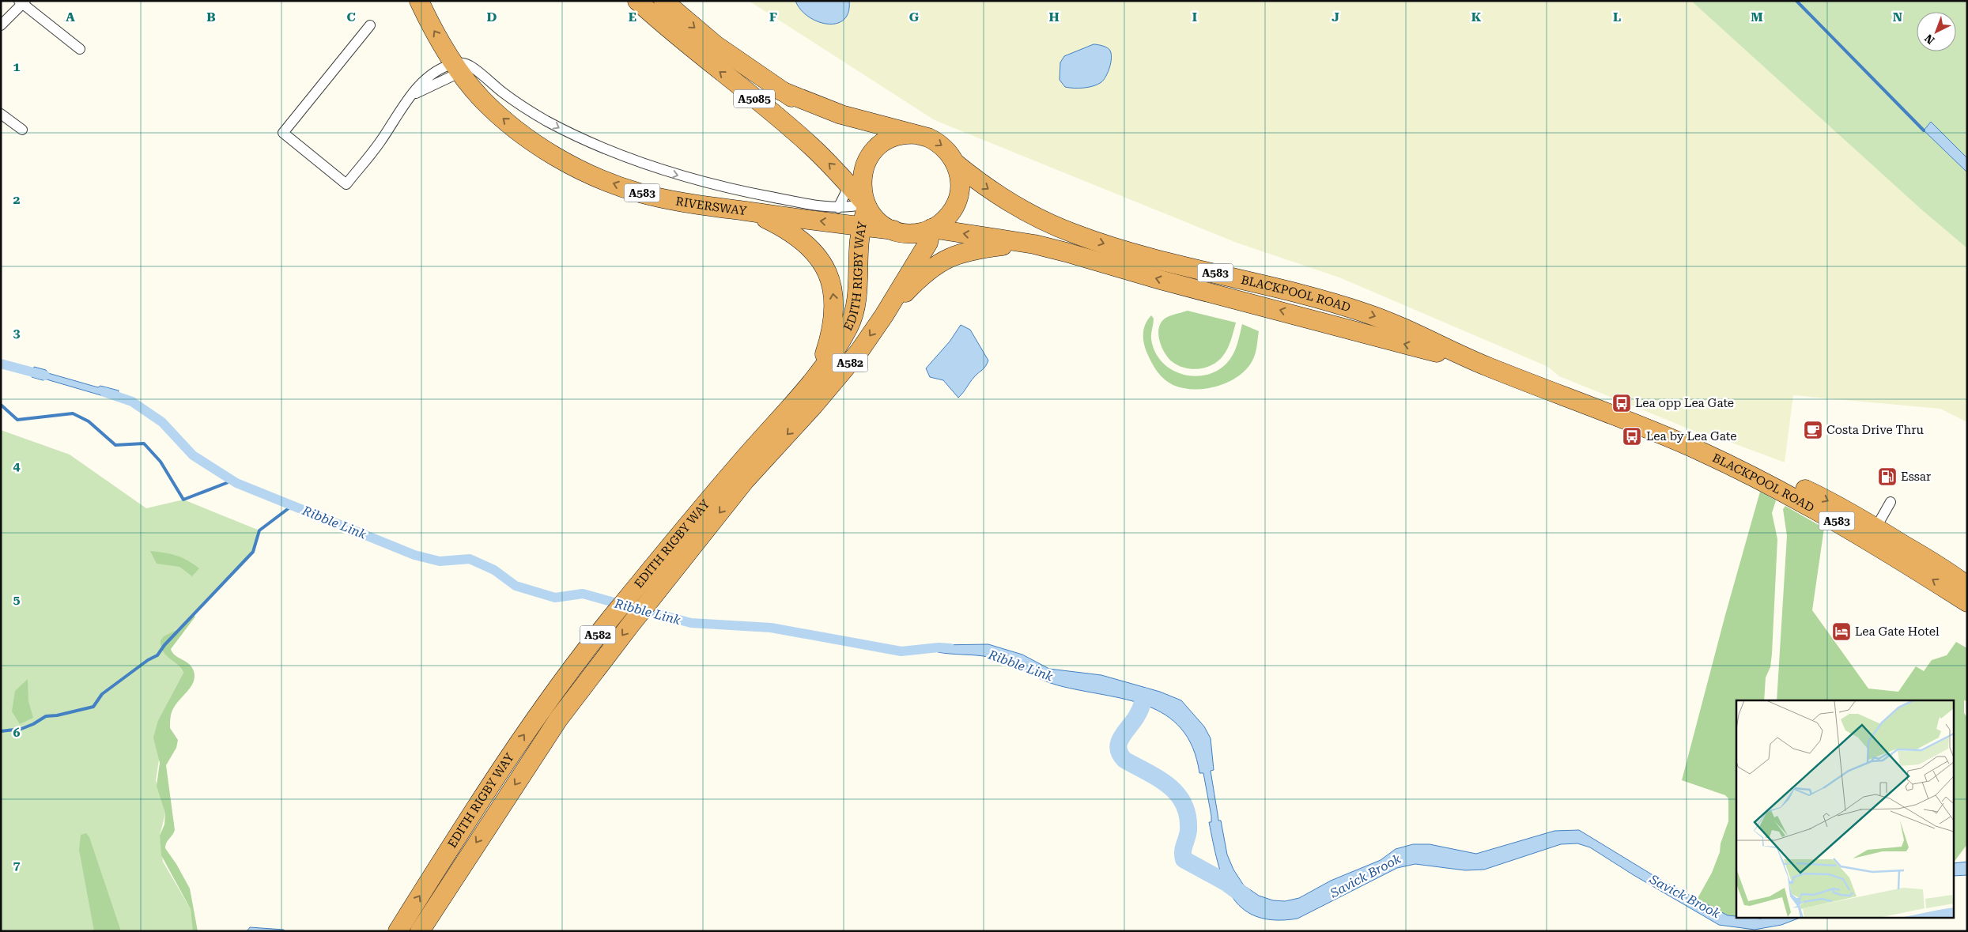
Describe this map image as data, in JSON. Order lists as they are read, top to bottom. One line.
{"streets":{"highway":["A5085","A583","RIVERSWAY","EDITH RIGBY WAY","BLACKPOOL ROAD","A582"]},"crossings":[["A5085","RIVERSWAY"],["A5085","EDITH RIGBY WAY"],["A5085","BLACKPOOL ROAD"],["RIVERSWAY","EDITH RIGBY WAY"],["RIVERSWAY","BLACKPOOL ROAD"],["EDITH RIGBY WAY","BLACKPOOL ROAD"]],"water":["Ribble Link","Savick Brook"],"places":{"bus stop":["Lea opp Lea Gate","Lea by Lea Gate"],"cafe":["Costa Drive Thru"],"fuel station":["Essar"],"hotel":["Lea Gate Hotel"]},"north":"bottom left","grid":{"columns":["A","B","C","D","E","F","G","H","I","J","K","L","M","N"],"rows":["1","2","3","4","5","6","7"]}}
